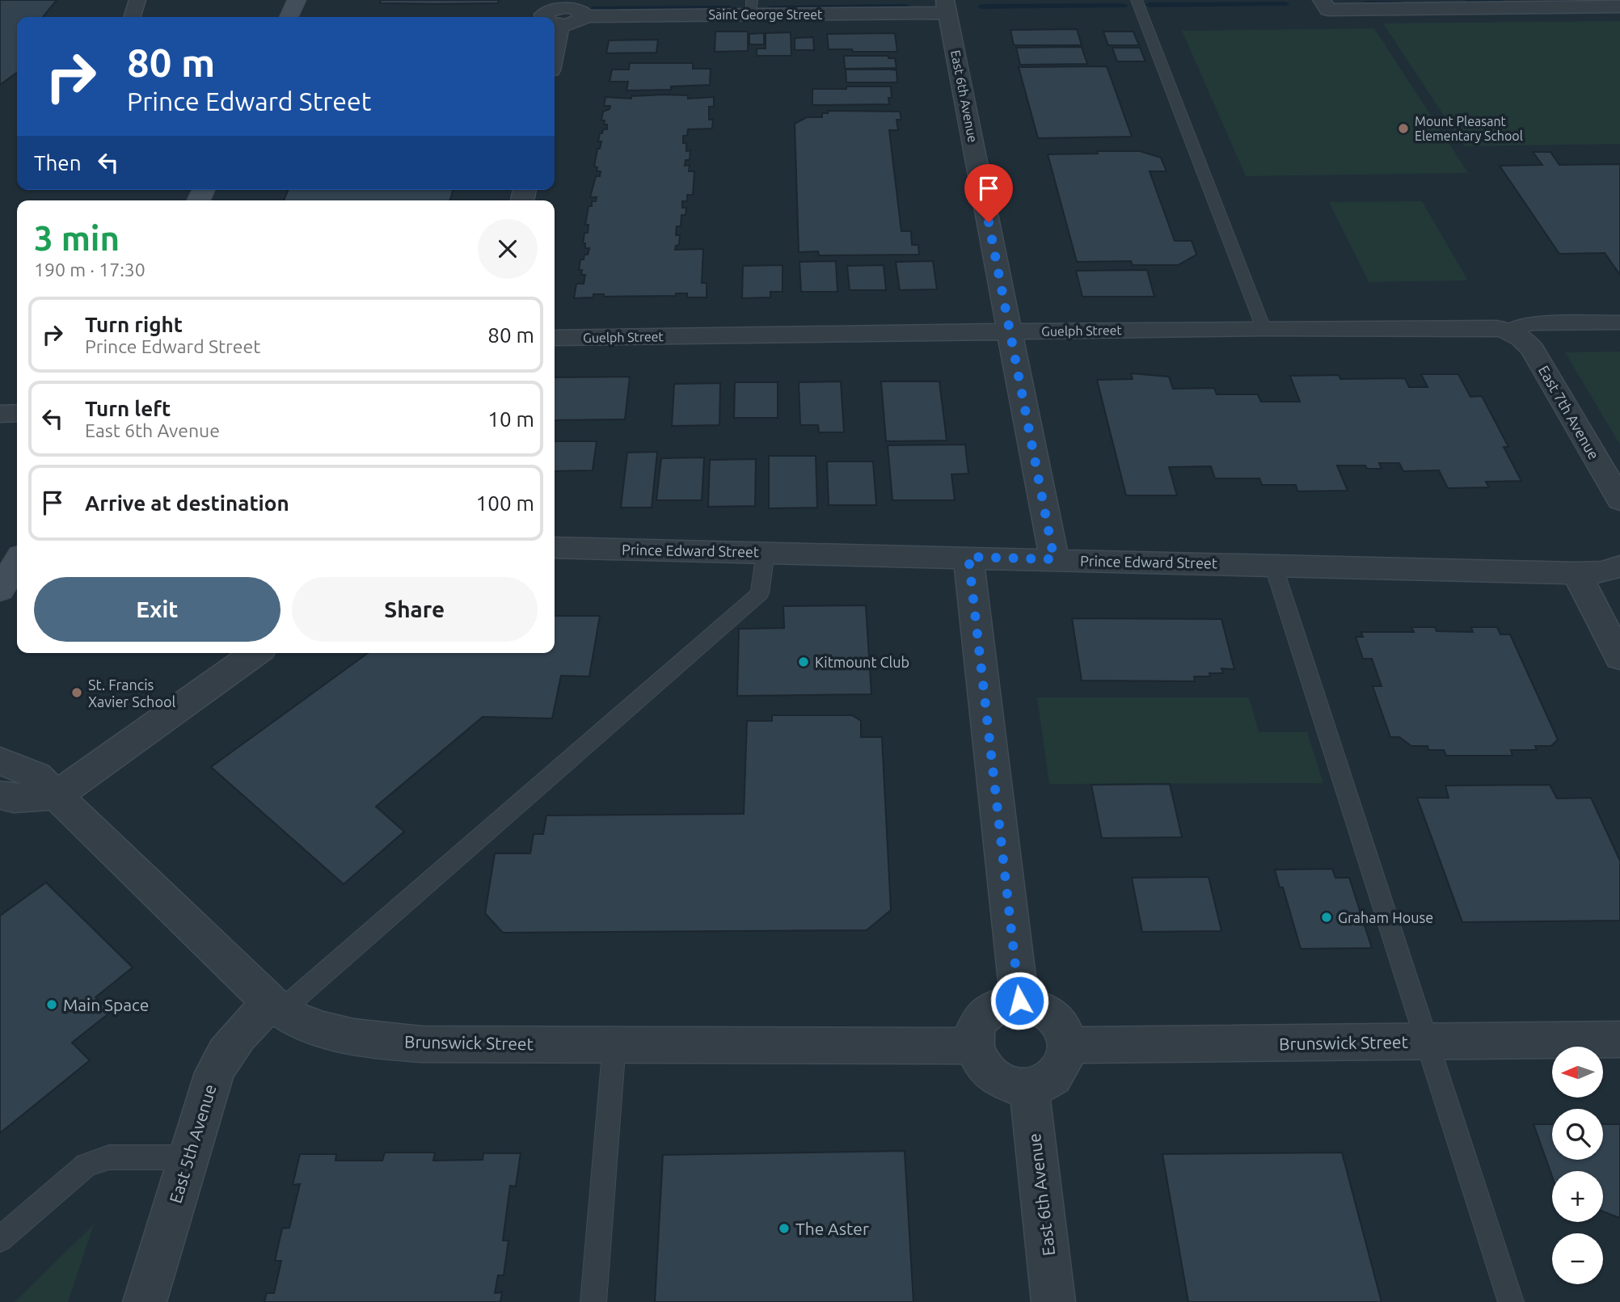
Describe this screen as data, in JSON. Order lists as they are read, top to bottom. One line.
{"streets":{"street":["Saint George Street","East 6th Avenue","Guelph Street","East 7th Avenue","Prince Edward Street","Brunswick Street","East 5th Avenue"]},"crossings":[["Saint George Street","East 6th Avenue"],["East 6th Avenue","Guelph Street"],["East 6th Avenue","Prince Edward Street"],["East 6th Avenue","Brunswick Street"],["Guelph Street","East 7th Avenue"],["Brunswick Street","East 5th Avenue"]],"places":["Mount Pleasant Elementary School","Kitmount Club","St. Francis Xavier School","Graham House","Main Space","The Aster"],"north":"left","page":{"turn":["80 m","Prince Edward Street"],"then":"Then","heading":["3 min","190 m · 17:30"],"list":[{"name":"Turn right","note":"Prince Edward Street","value":"80 m"},{"name":"Turn left","note":"East 6th Avenue","value":"10 m"},{"name":"Arrive at destination","value":"100 m"}],"buttons":["Exit","Share"],"map_buttons":["+","−"]}}
